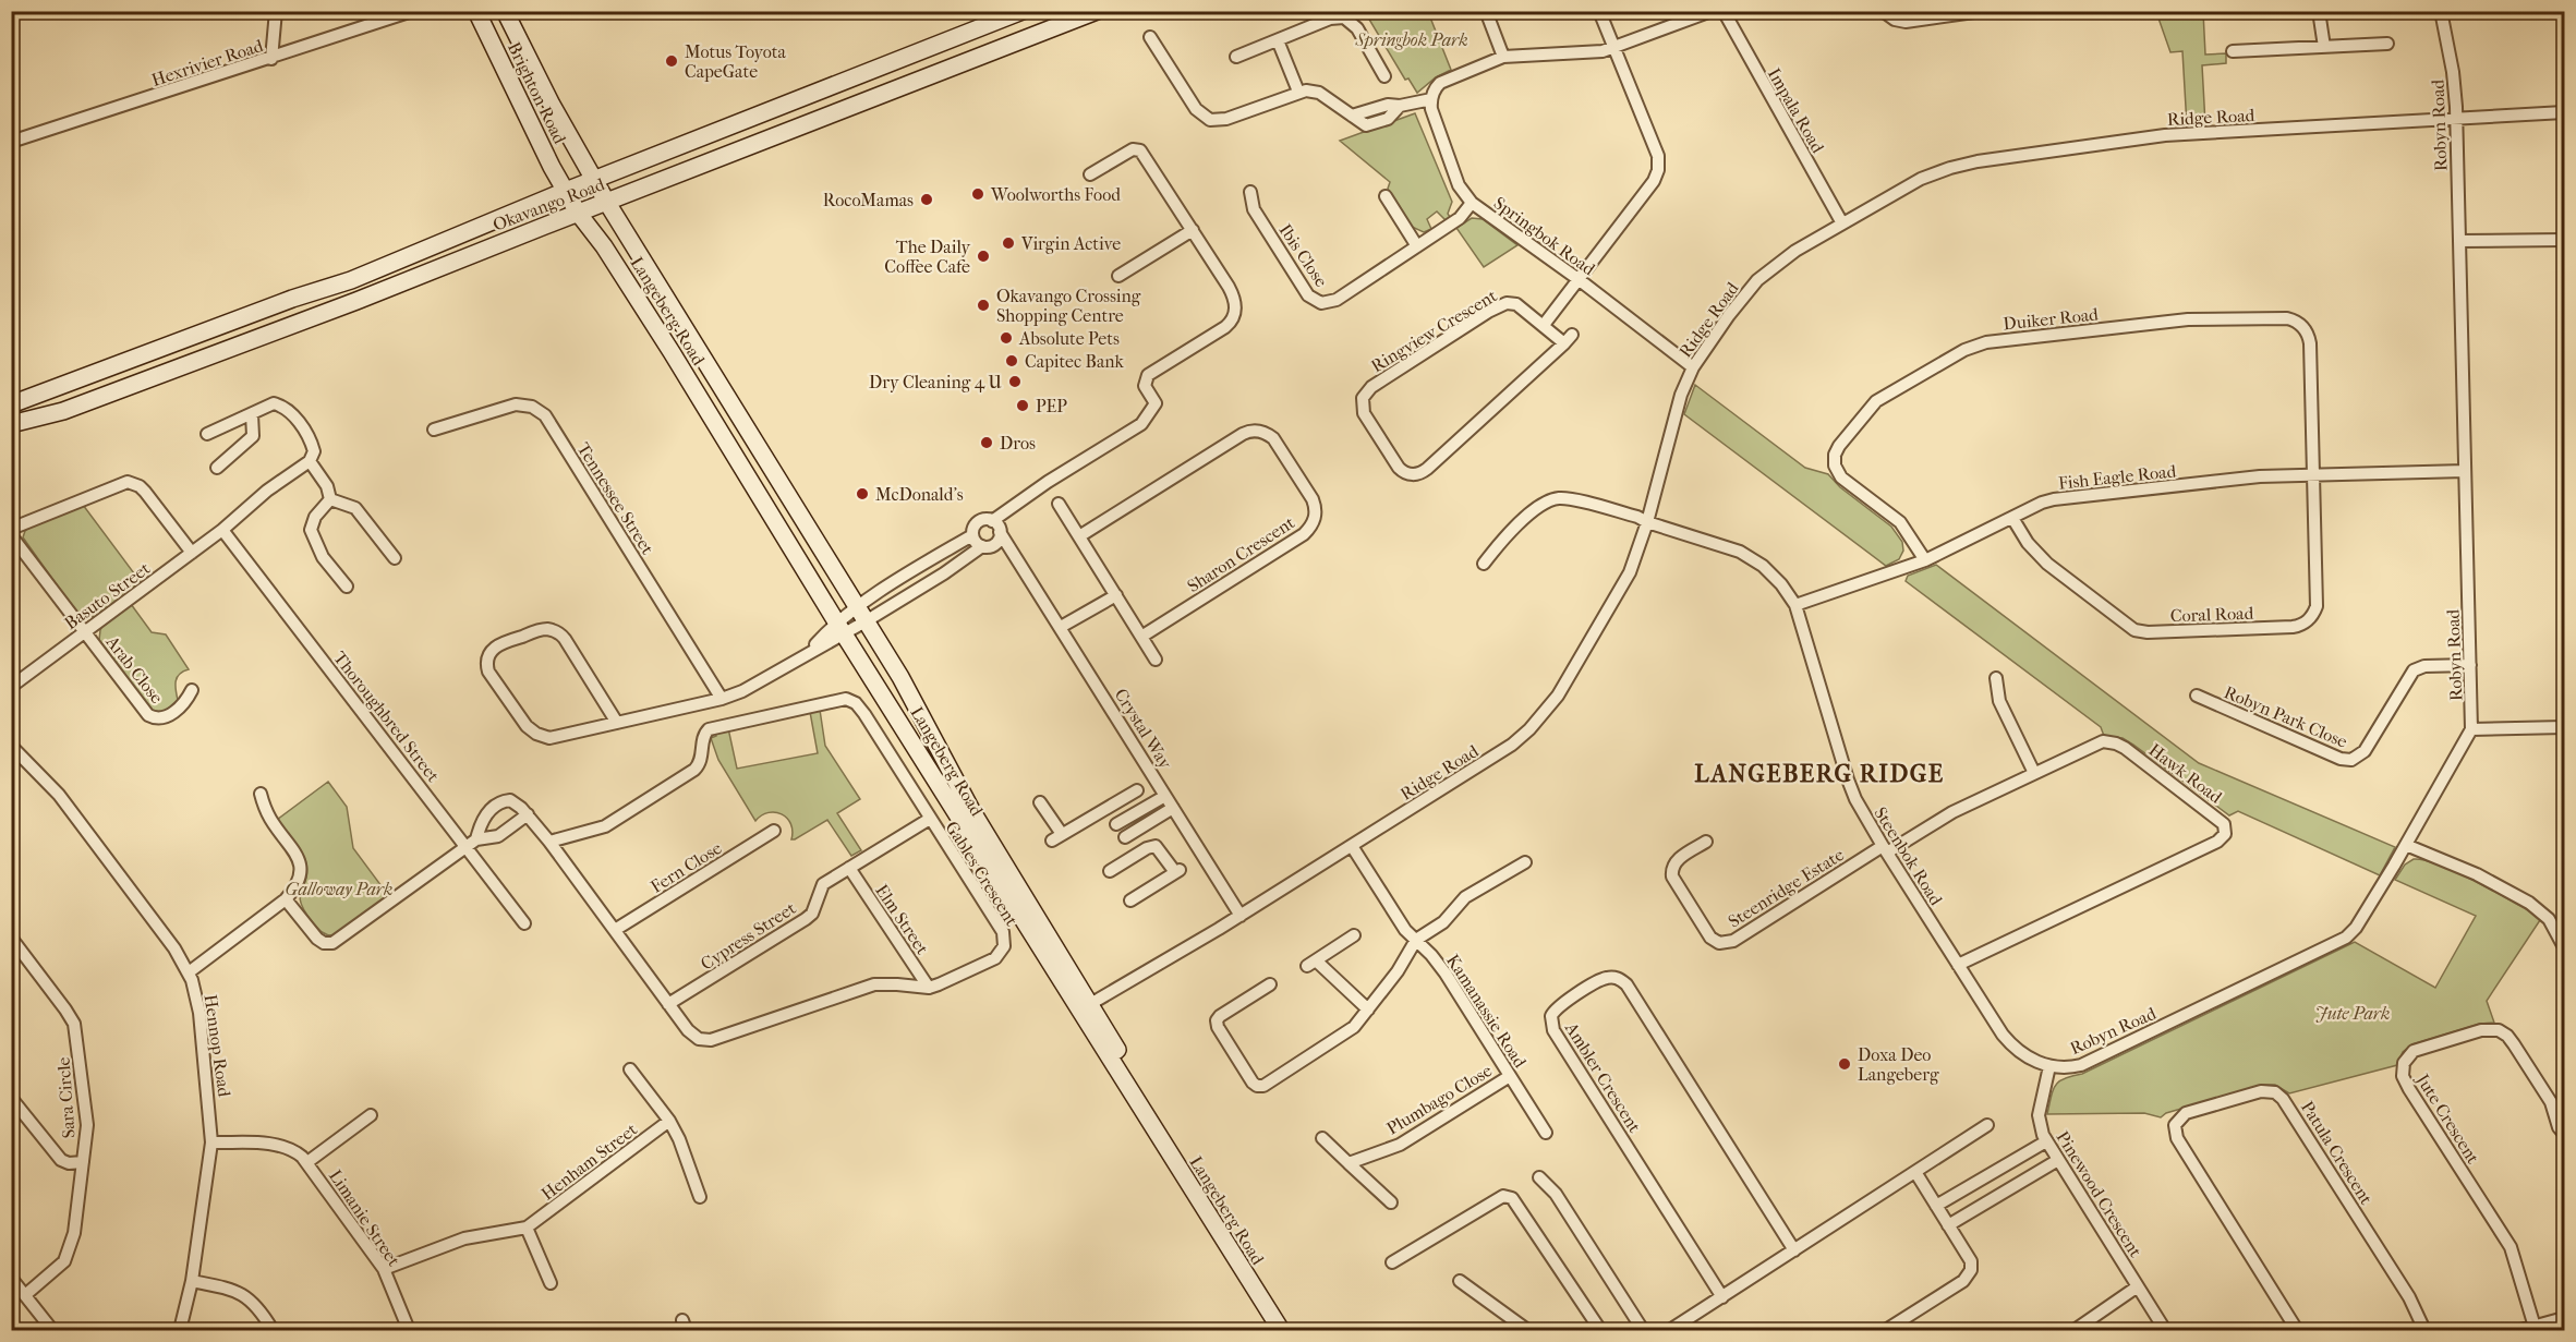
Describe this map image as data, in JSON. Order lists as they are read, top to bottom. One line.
{"streets":{"main road":["Brighton Road","Okavango Road","Langeberg Road"],"street":["Hexrivier Road","Impala Road","Ridge Road","Robyn Road","Springbok Road","Ibis Close","Duiker Road","Ringview Crescent","Fish Eagle Road","Tennessee Street","Sharon Crescent","Basuto Street","Coral Road","Arab Close","Thoroughbred Street","Robyn Park Close","Crystal Way","Hawk Road","Steenbok Road","Fern Close","Gables Crescent","Steenridge Estate","Elm Street","Cypress Street","Kamanassie Road","Hennop Road","Ambler Crescent","Sara Circle","Plumbago Close","Jute Crescent","Patula Crescent","Henham Street","Pinewood Crescent","Limanie Street"]},"crossings":[["Brighton Road","Okavango Road"],["Brighton Road","Langeberg Road"],["Impala Road","Ridge Road"],["Ridge Road","Robyn Road"],["Ridge Road","Springbok Road"],["Ridge Road","Langeberg Road"],["Ridge Road","Crystal Way"],["Ridge Road","Steenbok Road"],["Ridge Road","Kamanassie Road"],["Robyn Road","Fish Eagle Road"],["Robyn Road","Robyn Park Close"],["Robyn Road","Steenbok Road"],["Robyn Road","Pinewood Crescent"],["Okavango Road","Langeberg Road"],["Springbok Road","Ibis Close"],["Duiker Road","Fish Eagle Road"],["Duiker Road","Coral Road"],["Fish Eagle Road","Coral Road"],["Fish Eagle Road","Steenbok Road"],["Basuto Street","Arab Close"],["Basuto Street","Thoroughbred Street"],["Thoroughbred Street","Gables Crescent"],["Hawk Road","Steenbok Road"],["Hawk Road","Steenridge Estate"],["Steenbok Road","Steenridge Estate"],["Steenbok Road","Pinewood Crescent"],["Fern Close","Gables Crescent"],["Gables Crescent","Elm Street"],["Gables Crescent","Cypress Street"],["Elm Street","Cypress Street"],["Kamanassie Road","Plumbago Close"],["Hennop Road","Limanie Street"],["Henham Street","Limanie Street"]],"districts":["LANGEBERG RIDGE"],"parks":["Springbok Park","Galloway Park","Jute Park"],"places":["Motus Toyota CapeGate","Woolworths Food","RocoMamas","Virgin Active","The Daily Coffee Cafe","Okavango Crossing Shopping Centre","Absolute Pets","Capitec Bank","Dry Cleaning 4 U","PEP","Dros","McDonald's","Doxa Deo Langeberg"]}
